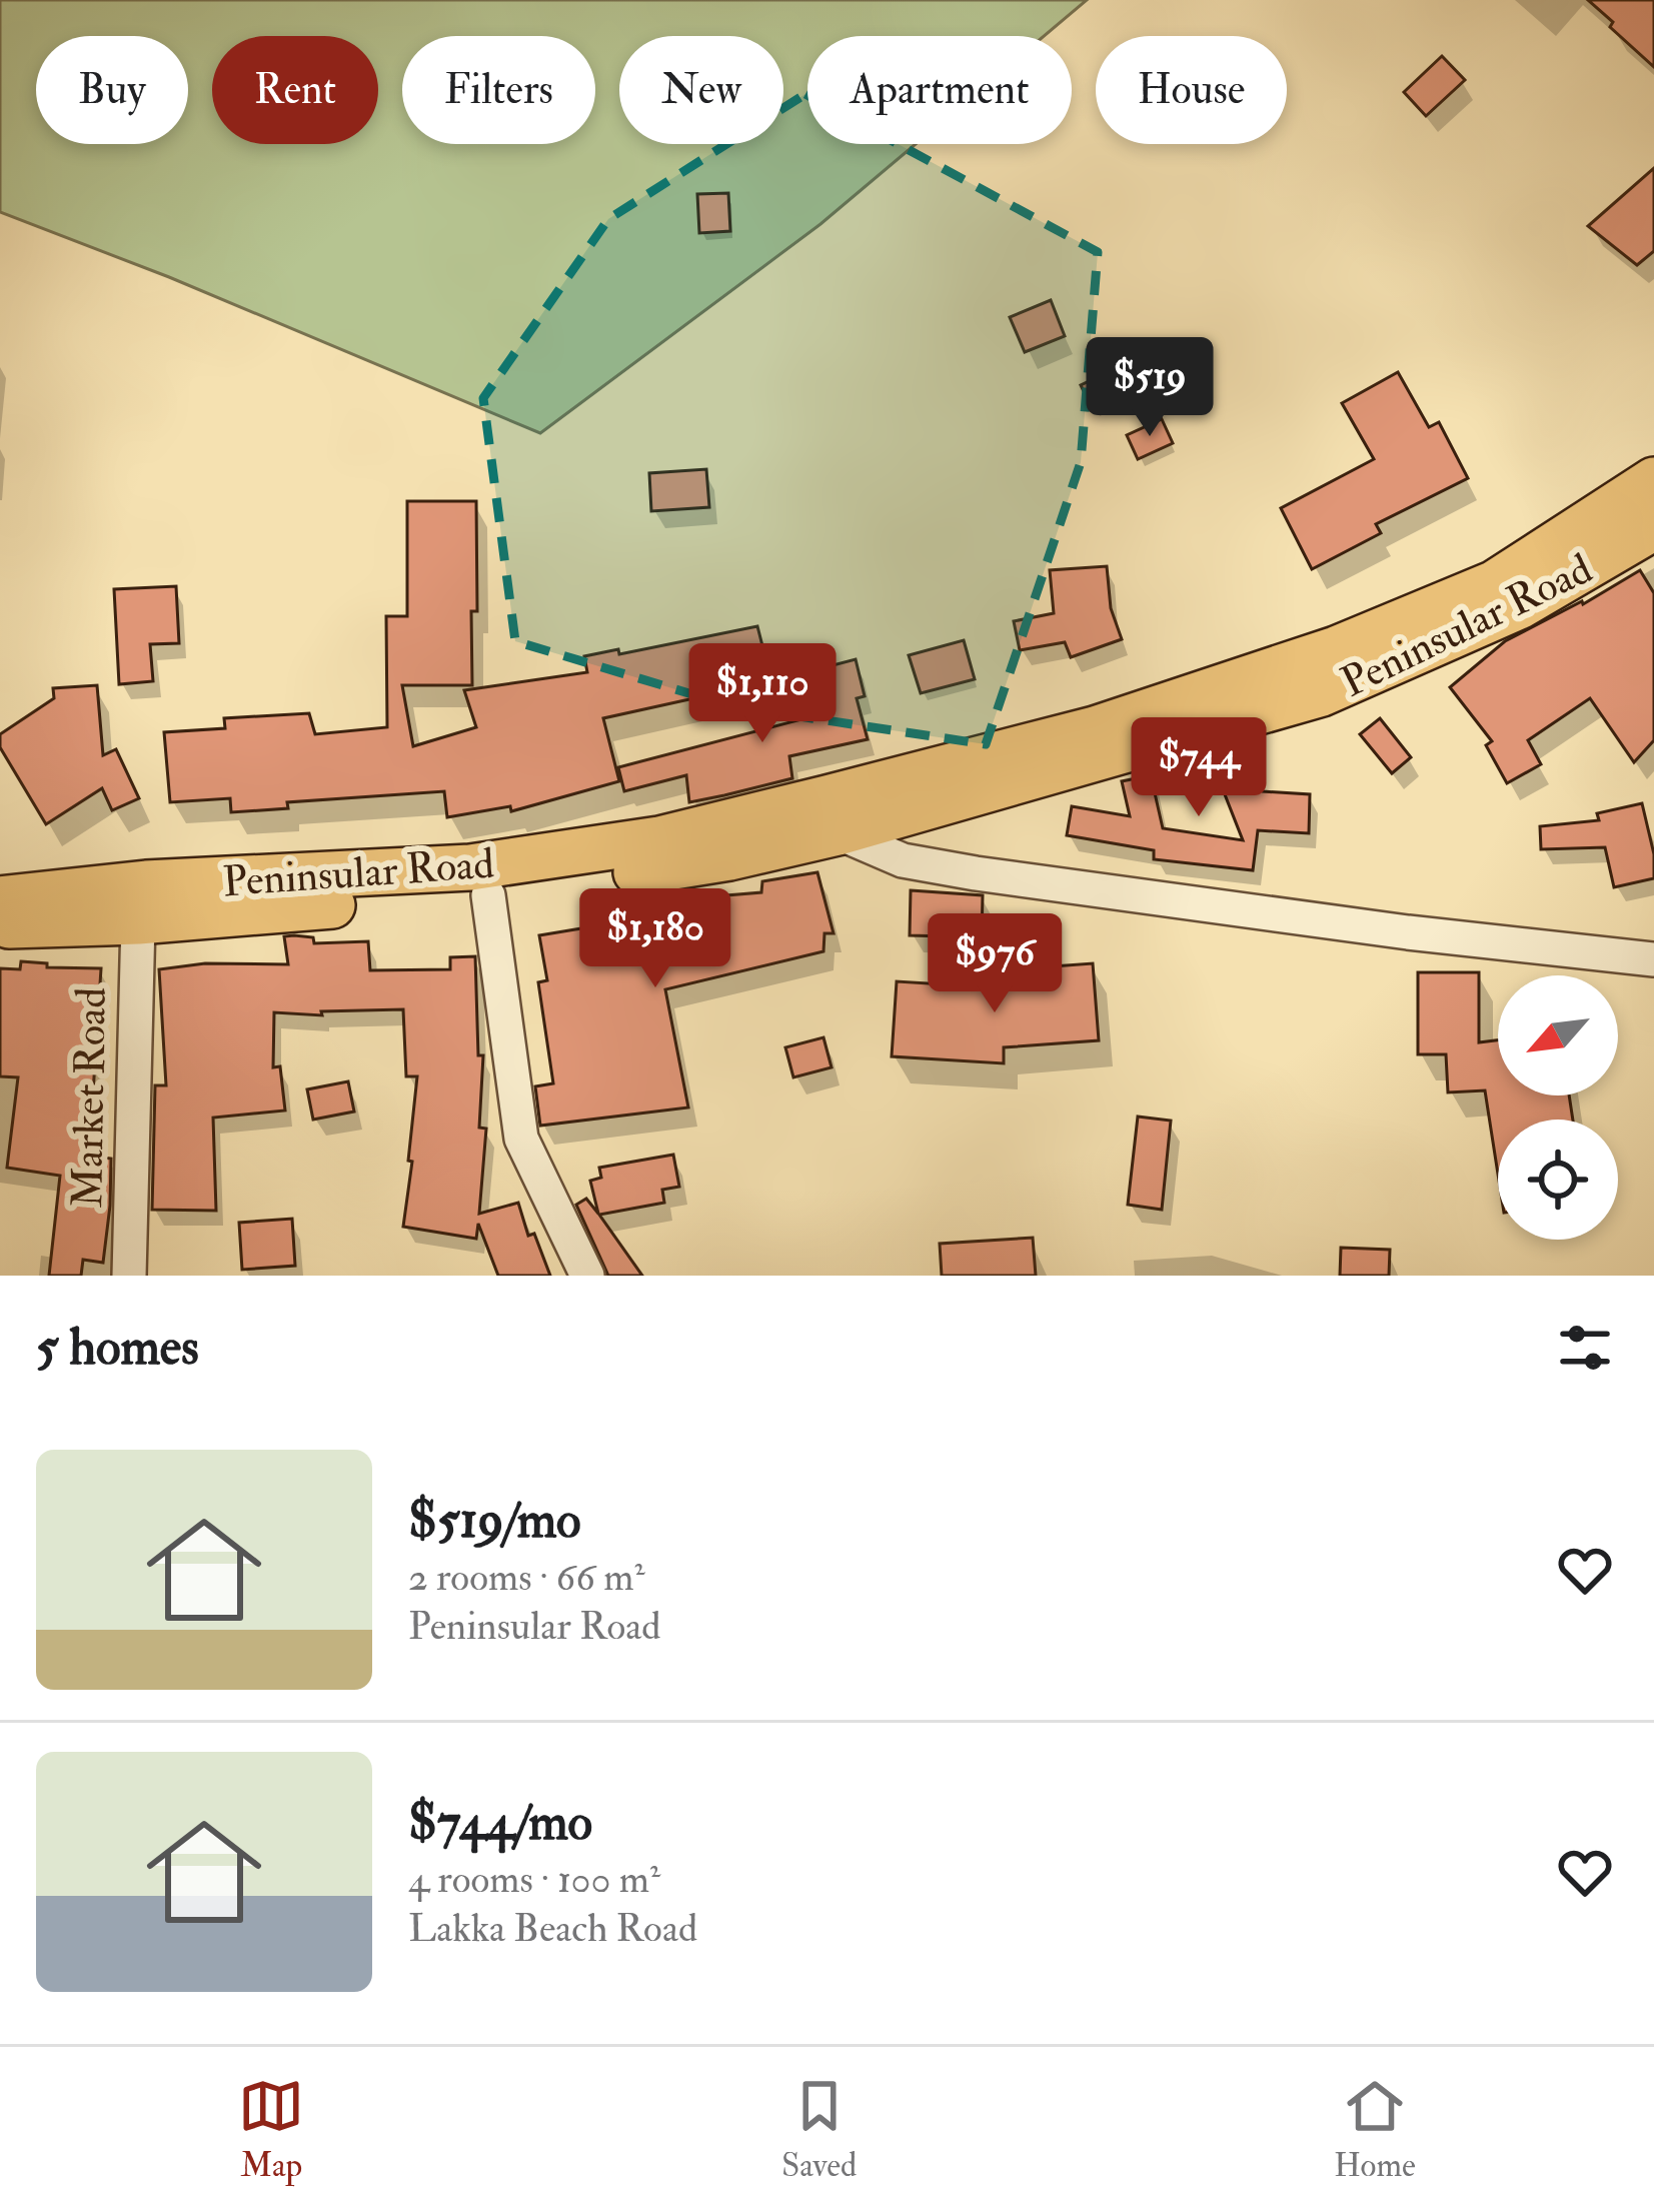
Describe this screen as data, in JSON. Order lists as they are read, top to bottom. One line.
{"streets":{"main road":["Peninsular Road"],"street":["Market Road"]},"crossings":[["Peninsular Road","Market Road"]],"north":"bottom left","page":{"chip":["Buy","Rent","Filters","New","Apartment","House"],"price":["$519","$1,110","$744","$1,180","$976"],"heading":"5 homes","list":[{"name":"$519/mo","note":"2 rooms · 66 m² · Peninsular Road"},{"name":"$744/mo","note":"4 rooms · 100 m² · Lakka Beach Road"}],"tabs":["Map","Saved","Home"]}}
